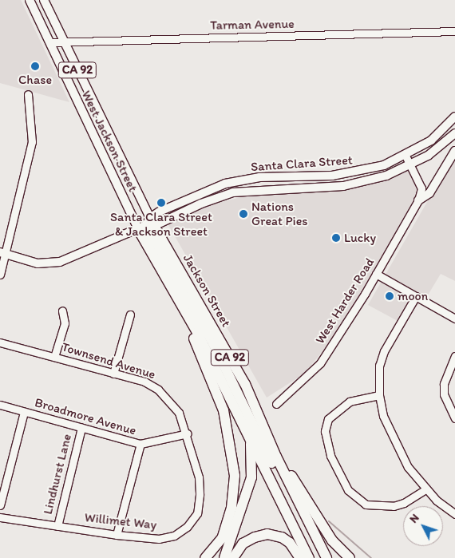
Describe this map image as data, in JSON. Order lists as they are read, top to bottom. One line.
{"streets":{"highway":["CA 92","Jackson Street"],"main road":["West Jackson Street","Santa Clara Street"],"street":["Tarman Avenue","West Harder Road","Townsend Avenue","Broadmore Avenue","Lindhurst Lane","Willimet Way"]},"crossings":[["Tarman Avenue","CA 92"],["Tarman Avenue","West Jackson Street"],["CA 92","West Jackson Street"],["CA 92","Santa Clara Street"],["CA 92","Jackson Street"],["West Jackson Street","Santa Clara Street"],["West Jackson Street","Jackson Street"],["Santa Clara Street","Jackson Street"],["Santa Clara Street","West Harder Road"],["Townsend Avenue","Broadmore Avenue"],["Townsend Avenue","Willimet Way"],["Broadmore Avenue","Lindhurst Lane"],["Broadmore Avenue","Willimet Way"],["Lindhurst Lane","Willimet Way"]],"places":["Chase","Santa Clara Street & Jackson Street","Nations Great Pies","Lucky","moon"],"north":"top left"}
